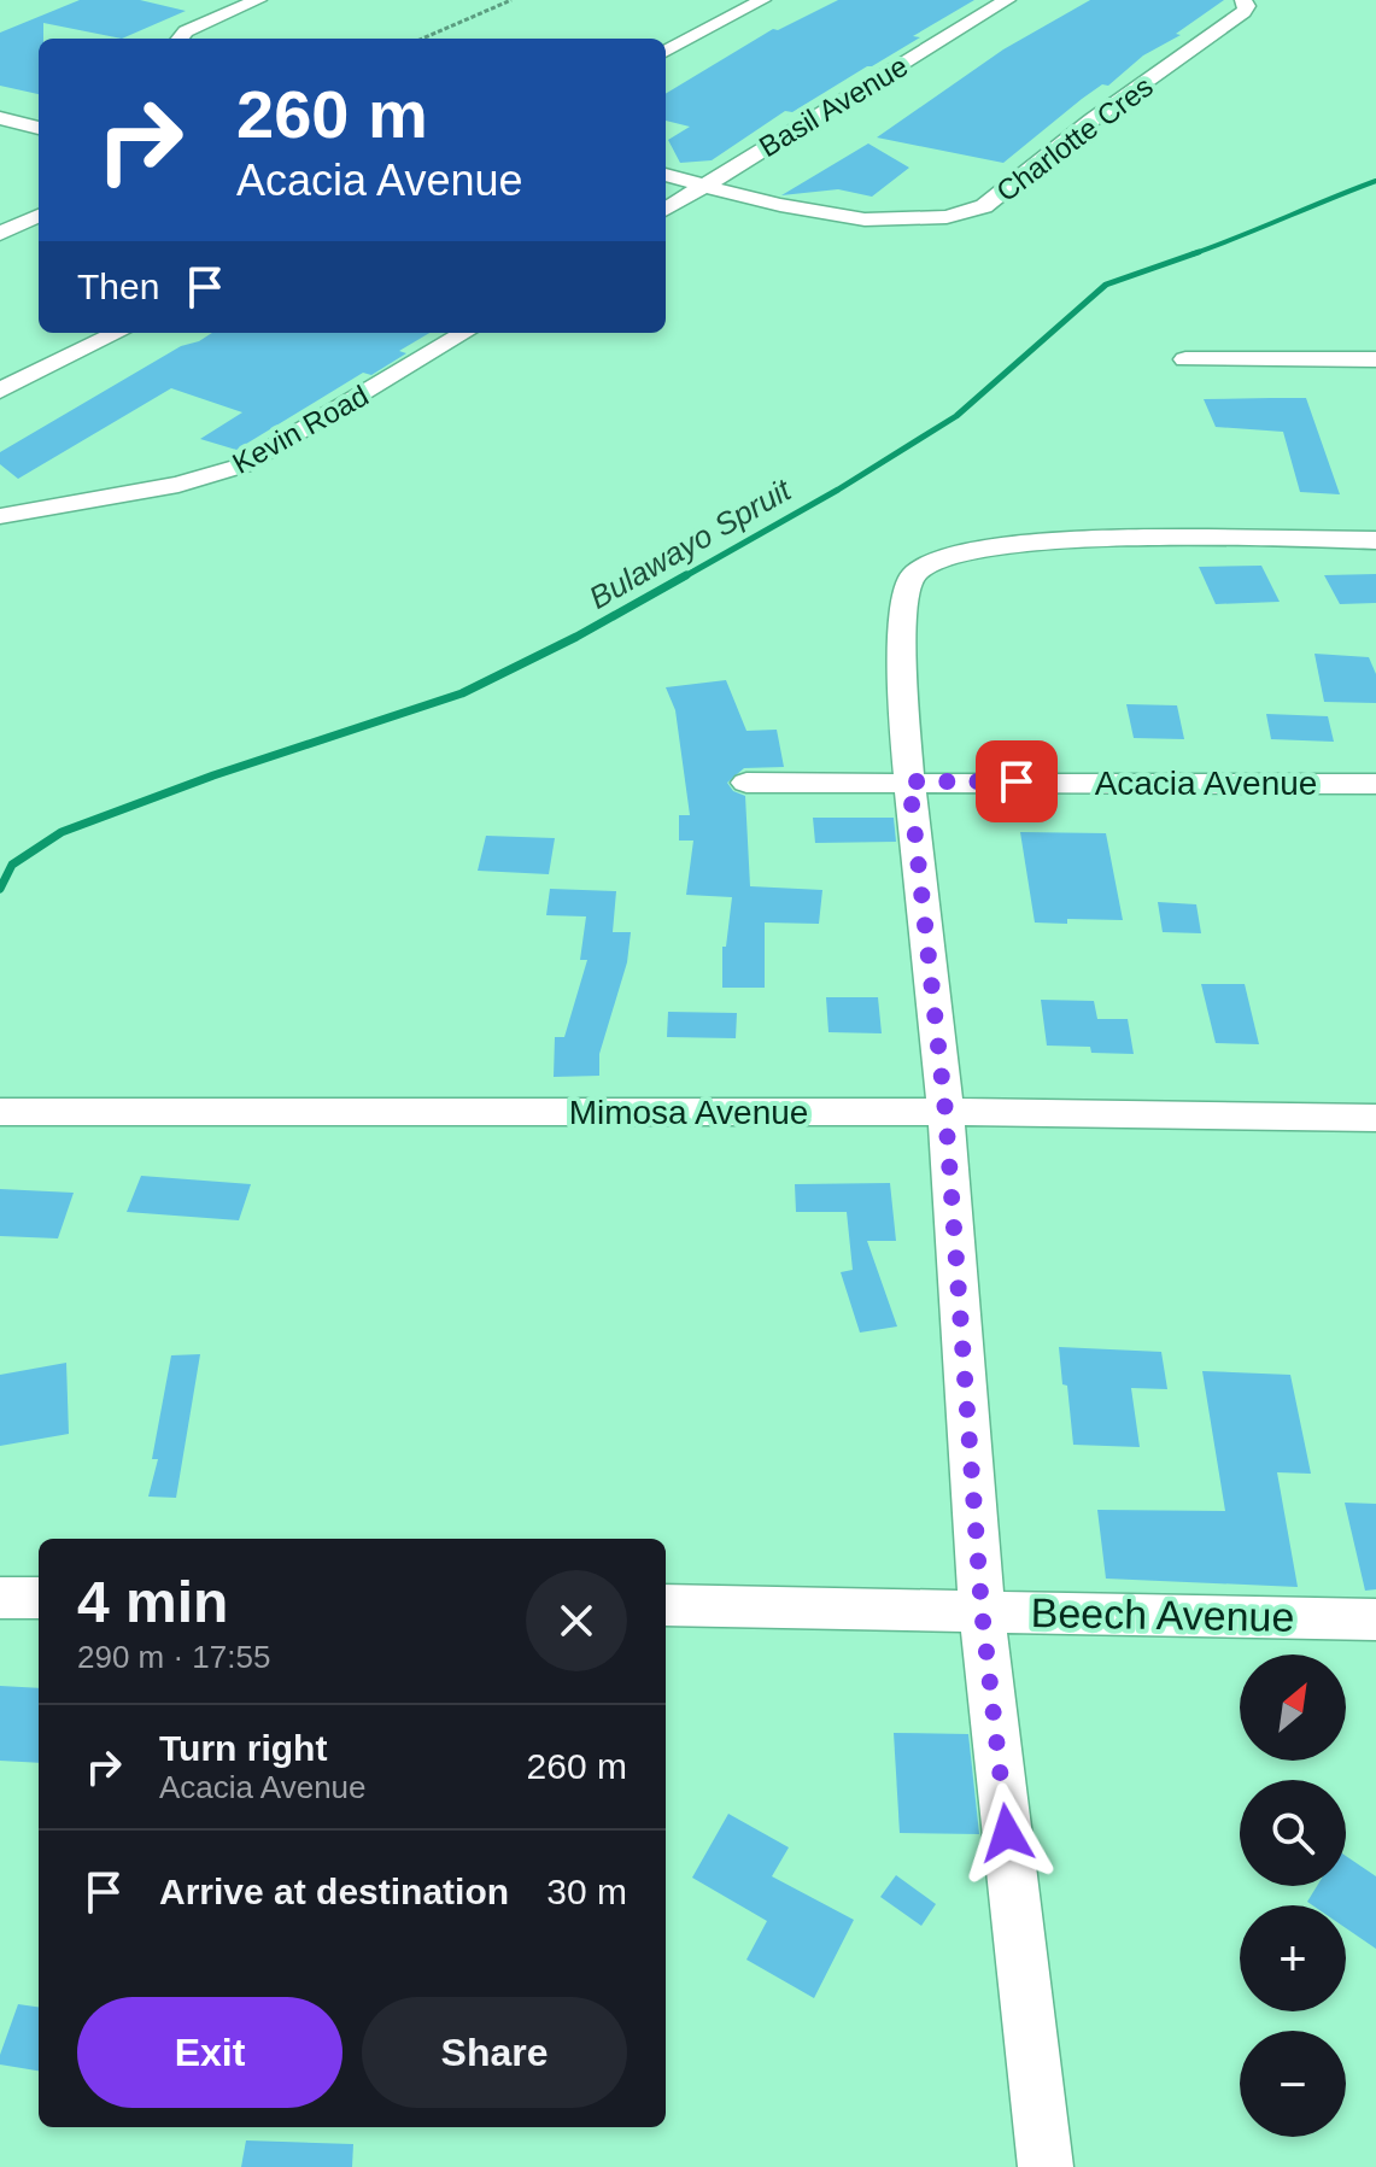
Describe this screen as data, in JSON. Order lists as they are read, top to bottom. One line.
{"streets":{"street":["Basil Avenue","Charlotte Cres","Kevin Road","Acacia Avenue","Mimosa Avenue","Beech Avenue"]},"crossings":[["Basil Avenue","Charlotte Cres"]],"water":["Bulawayo Spruit"],"north":"top right","page":{"turn":["260 m","Acacia Avenue"],"then":"Then","heading":["4 min","290 m · 17:55"],"map_buttons":["+","−"],"list":[{"name":"Turn right","note":"Acacia Avenue","value":"260 m"},{"name":"Arrive at destination","value":"30 m"}],"buttons":["Exit","Share"]}}
